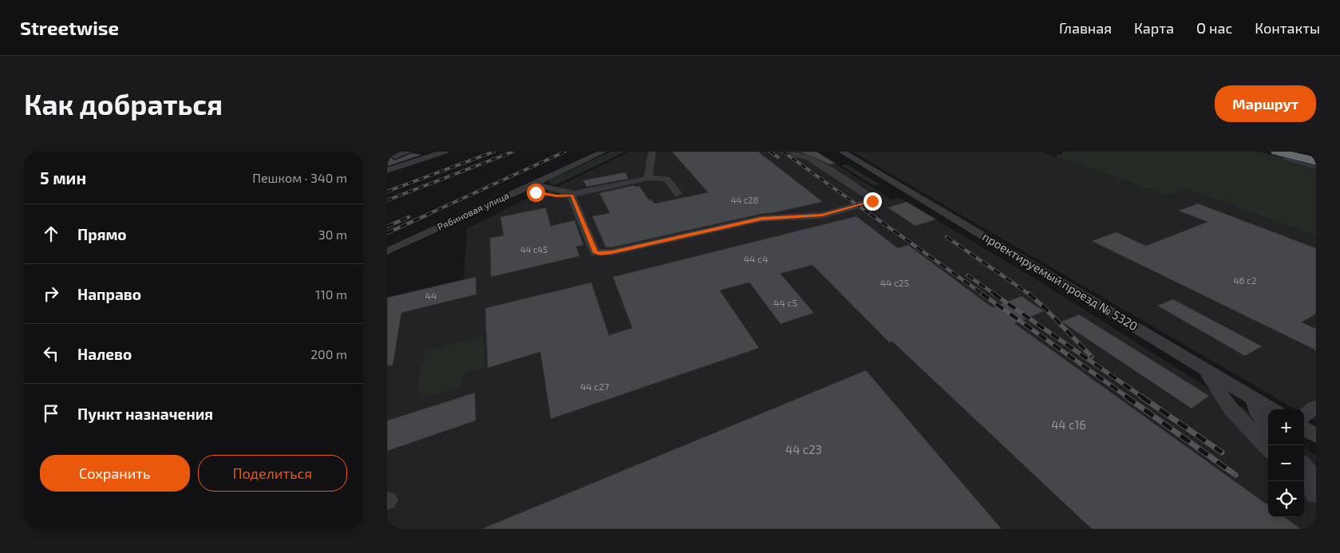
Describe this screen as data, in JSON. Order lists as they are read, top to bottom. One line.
{"streets":{"street":["Рябиновая улица","проектируемый проезд № 5320"]},"house_numbers":["44 с28","44 с45","44 с4","46 с2","44 с25","44","44 с5","44 с27","44 с16","44 с23"],"page":{"header":"Streetwise","nav":["Главная","Карта","О нас","Контакты"],"buttons":["Маршрут",["Сохранить","Поделиться"]],"title":"Как добраться","heading":["5 мин","Пешком · 340 m"],"list":[["Прямо","30 m"],["Направо","110 m"],["Налево","200 m"],"Пункт назначения"],"map_buttons":["+","−"]}}
